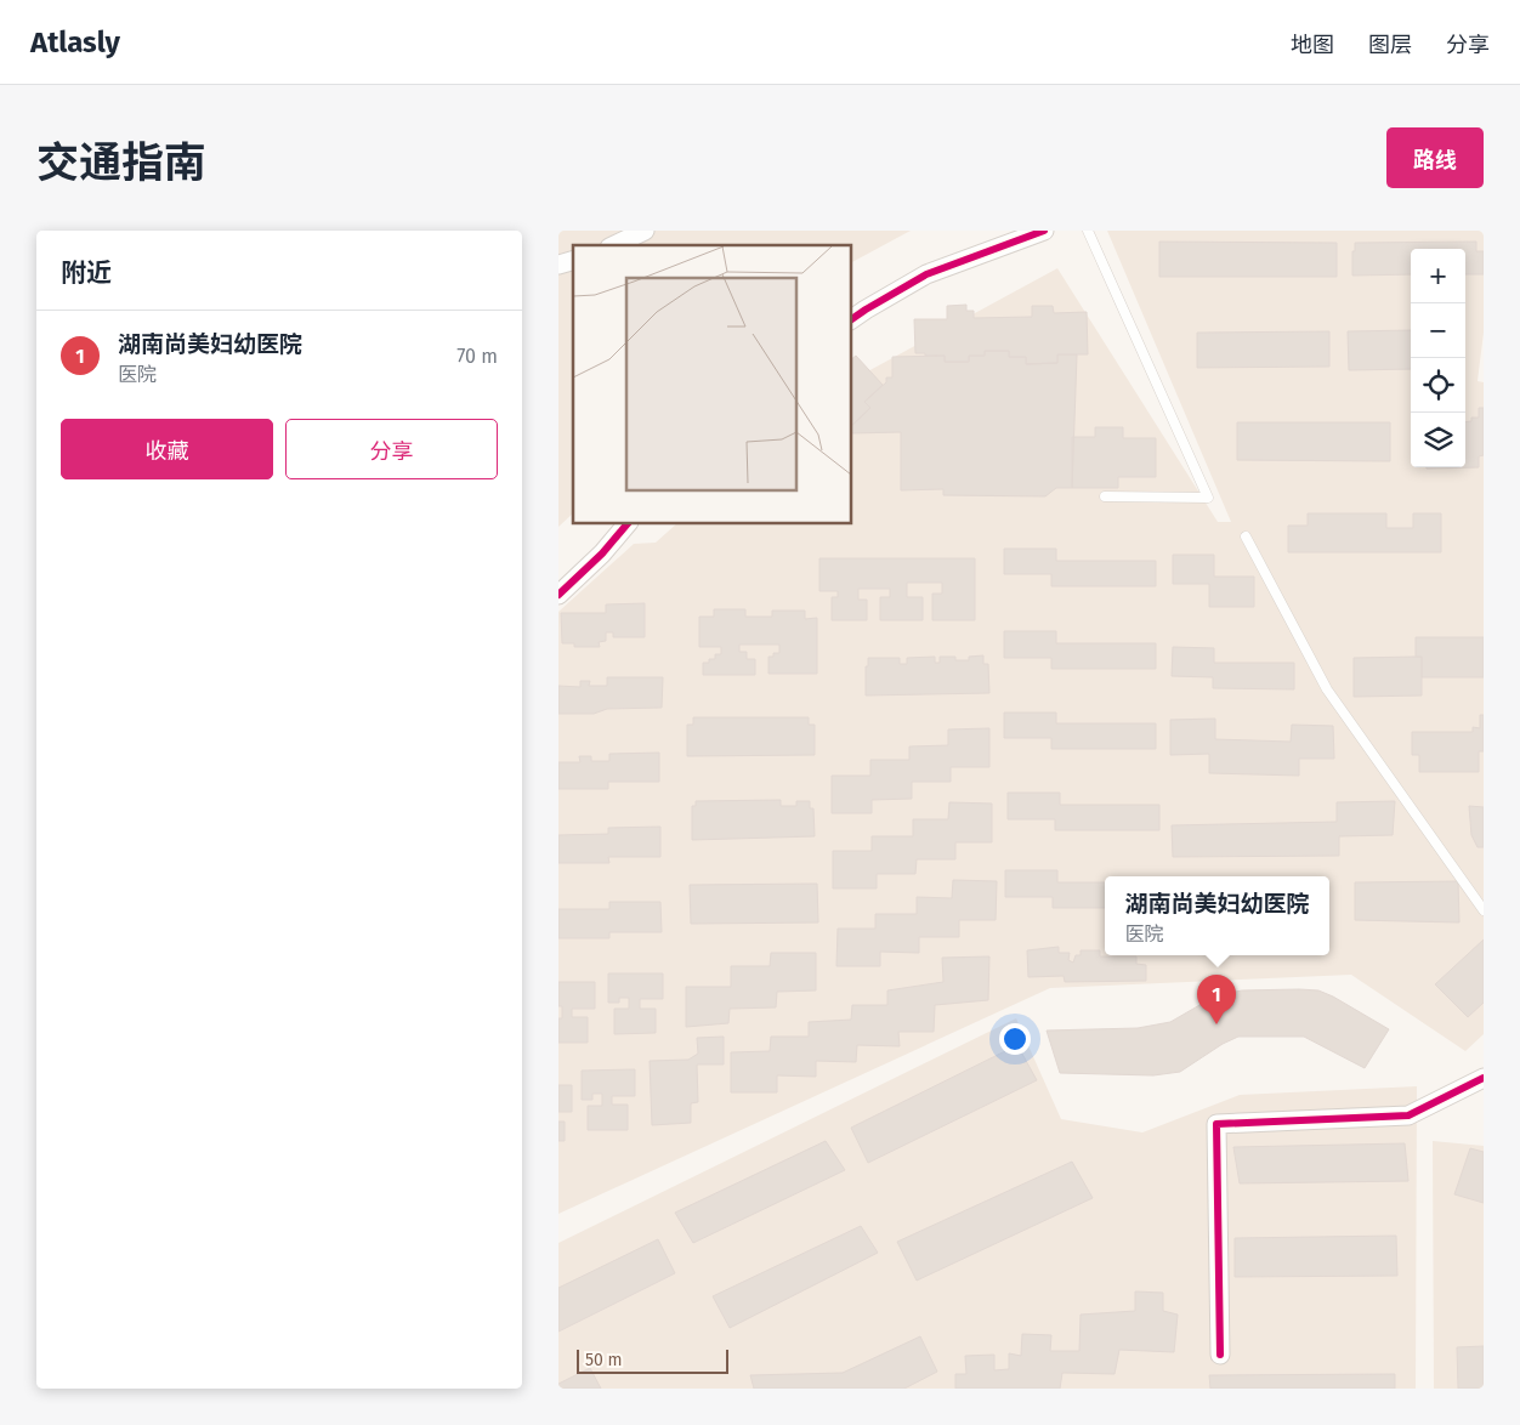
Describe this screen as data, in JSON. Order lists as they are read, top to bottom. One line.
{"scale_bar":"50 m","page":{"header":"Atlasly","nav":["地图","图层","分享"],"title":"交通指南","buttons":["路线",["收藏","分享"]],"heading":"附近","map_buttons":["+","−"],"list":[{"mark":"1","name":"湖南尚美妇幼医院","note":"医院","value":"70 m"}],"popup":["湖南尚美妇幼医院","医院"],"pins":"1","scale":"50 m"}}
